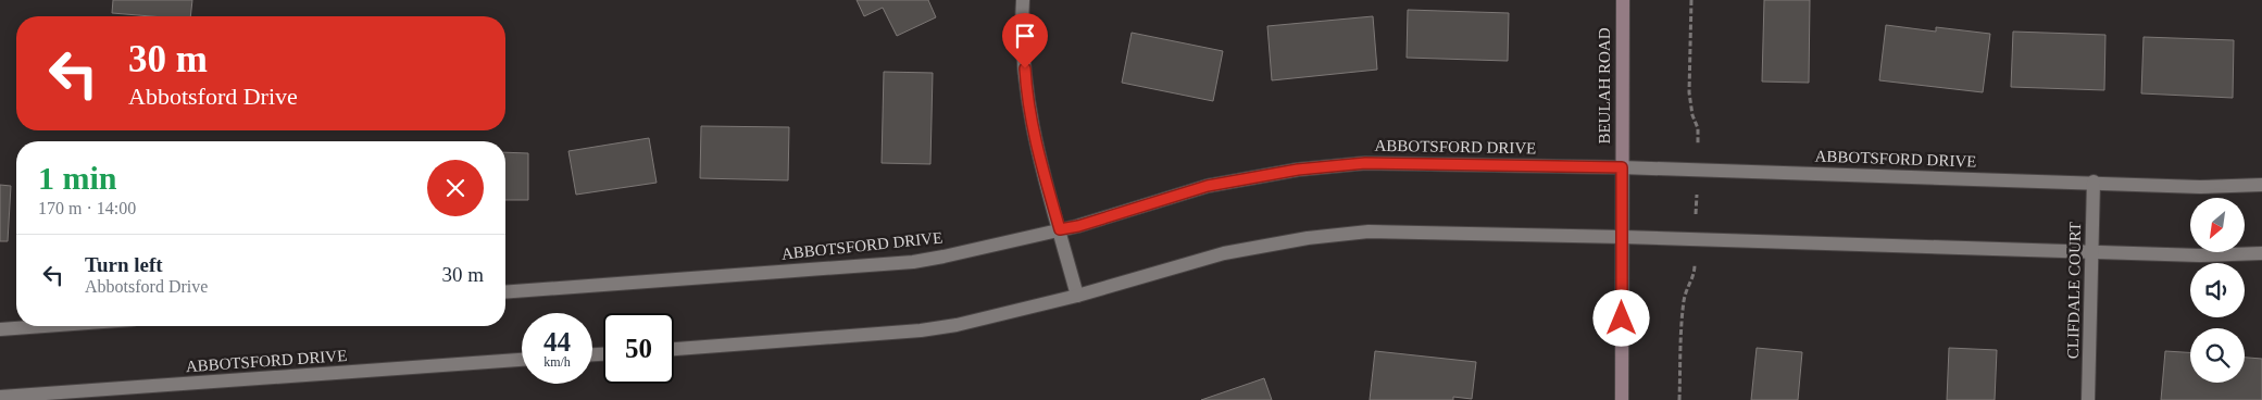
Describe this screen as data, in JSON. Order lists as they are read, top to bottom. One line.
{"streets":{"main road":["BEULAH ROAD"],"street":["ABBOTSFORD DRIVE","CLIFDALE COURT"]},"crossings":[["BEULAH ROAD","ABBOTSFORD DRIVE"],["ABBOTSFORD DRIVE","CLIFDALE COURT"]],"north":"bottom left","page":{"turn":["30 m","Abbotsford Drive"],"heading":["1 min","170 m · 14:00"],"list":[{"name":"Turn left","note":"Abbotsford Drive","value":"30 m"}],"speed":"44 km/h","limit":"50"}}
